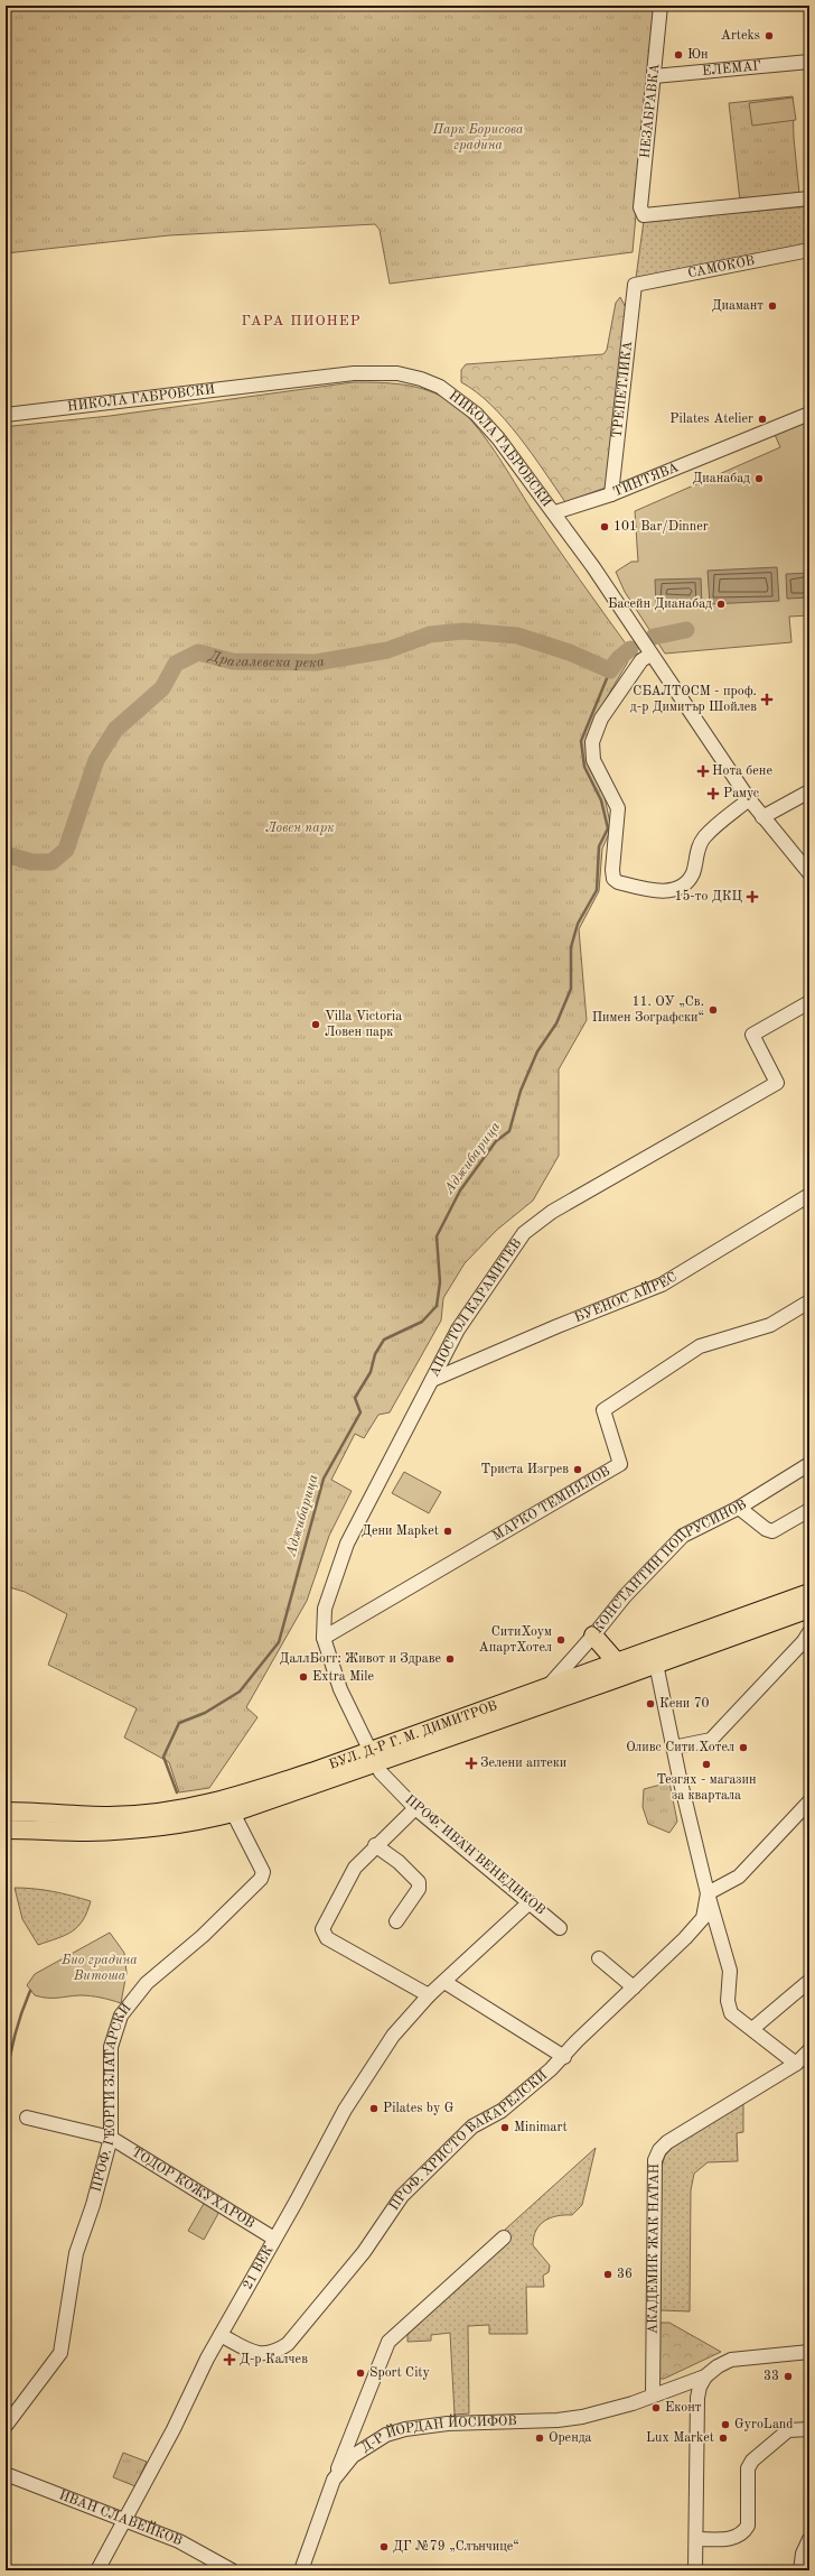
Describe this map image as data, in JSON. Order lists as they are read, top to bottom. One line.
{"streets":{"main road":["БУЛ. Д-Р Г. М. ДИМИТРОВ"],"street":["ЕЛЕМАГ","НЕЗАБРАВКА","САМОКОВ","ТРЕПЕТЛИКА","НИКОЛА ГАБРОВСКИ","ТИНТЯВА","БУЕНОС АЙРЕС","АПОСТОЛ КАРАМИТЕВ","МАРКО ТЕМНЯЛОВ","КОНСТАНТИН ПОПРУСИНОВ","ПРОФ. ИВАН ВЕНЕДИКОВ","ПРОФ. ГЕОРГИ ЗЛАТАРСКИ","ПРОФ. ХРИСТО ВАКАРЕЛСКИ","ТОДОР КОЖУХАРОВ","АКАДЕМИК ЖАК НАТАН","21 ВЕК","Д-Р ЙОРДАН ЙОСИФОВ","ИВАН СЛАВЕЙКОВ"]},"crossings":[["ЕЛЕМАГ","НЕЗАБРАВКА"],["САМОКОВ","ТРЕПЕТЛИКА"],["ТРЕПЕТЛИКА","ТИНТЯВА"],["НИКОЛА ГАБРОВСКИ","ТИНТЯВА"],["БУЕНОС АЙРЕС","АПОСТОЛ КАРАМИТЕВ"],["АПОСТОЛ КАРАМИТЕВ","МАРКО ТЕМНЯЛОВ"],["АПОСТОЛ КАРАМИТЕВ","БУЛ. Д-Р Г. М. ДИМИТРОВ"],["АПОСТОЛ КАРАМИТЕВ","ПРОФ. ИВАН ВЕНЕДИКОВ"],["КОНСТАНТИН ПОПРУСИНОВ","БУЛ. Д-Р Г. М. ДИМИТРОВ"],["БУЛ. Д-Р Г. М. ДИМИТРОВ","ПРОФ. ИВАН ВЕНЕДИКОВ"],["БУЛ. Д-Р Г. М. ДИМИТРОВ","ПРОФ. ГЕОРГИ ЗЛАТАРСКИ"],["БУЛ. Д-Р Г. М. ДИМИТРОВ","ПРОФ. ХРИСТО ВАКАРЕЛСКИ"],["ПРОФ. ИВАН ВЕНЕДИКОВ","21 ВЕК"],["ПРОФ. ГЕОРГИ ЗЛАТАРСКИ","ТОДОР КОЖУХАРОВ"],["ПРОФ. ХРИСТО ВАКАРЕЛСКИ","АКАДЕМИК ЖАК НАТАН"],["ПРОФ. ХРИСТО ВАКАРЕЛСКИ","21 ВЕК"],["ТОДОР КОЖУХАРОВ","21 ВЕК"],["АКАДЕМИК ЖАК НАТАН","Д-Р ЙОРДАН ЙОСИФОВ"],["21 ВЕК","ИВАН СЛАВЕЙКОВ"]],"districts":["ГАРА ПИОНЕР"],"water":["Драгалевска река","Аджибарица"],"parks":["Парк Борисова градина","Ловен парк","Био градина Витоша"],"places":{"other":["Arteks","Юн","Диамант","Pilates Atelier","Дианабад","101 Bar/Dinner","Басейн Дианабад","11. ОУ „Св. Пимен Зографски“","Villa Victoria Ловен парк","Триста Изгрев","Дени Mapket","СитиХоум АпартХотел","ДаллБогг: Живот и Здраве","Extra Mile","Кени 70","Оливс Сити Хотел","Тезгях - магазин за квартала","Pilates by G","Minimart","36","Sport City","33","Еконт","GyroLand","Оренда","Lux Market","ДГ №79 „Слънчице“"],"health":["СБАЛТОСМ - проф. д-р Димитър Шойлев","Нота бене","Рамус","15-то ДКЦ","Зелени аптеки","Д-р Калчев"]}}
